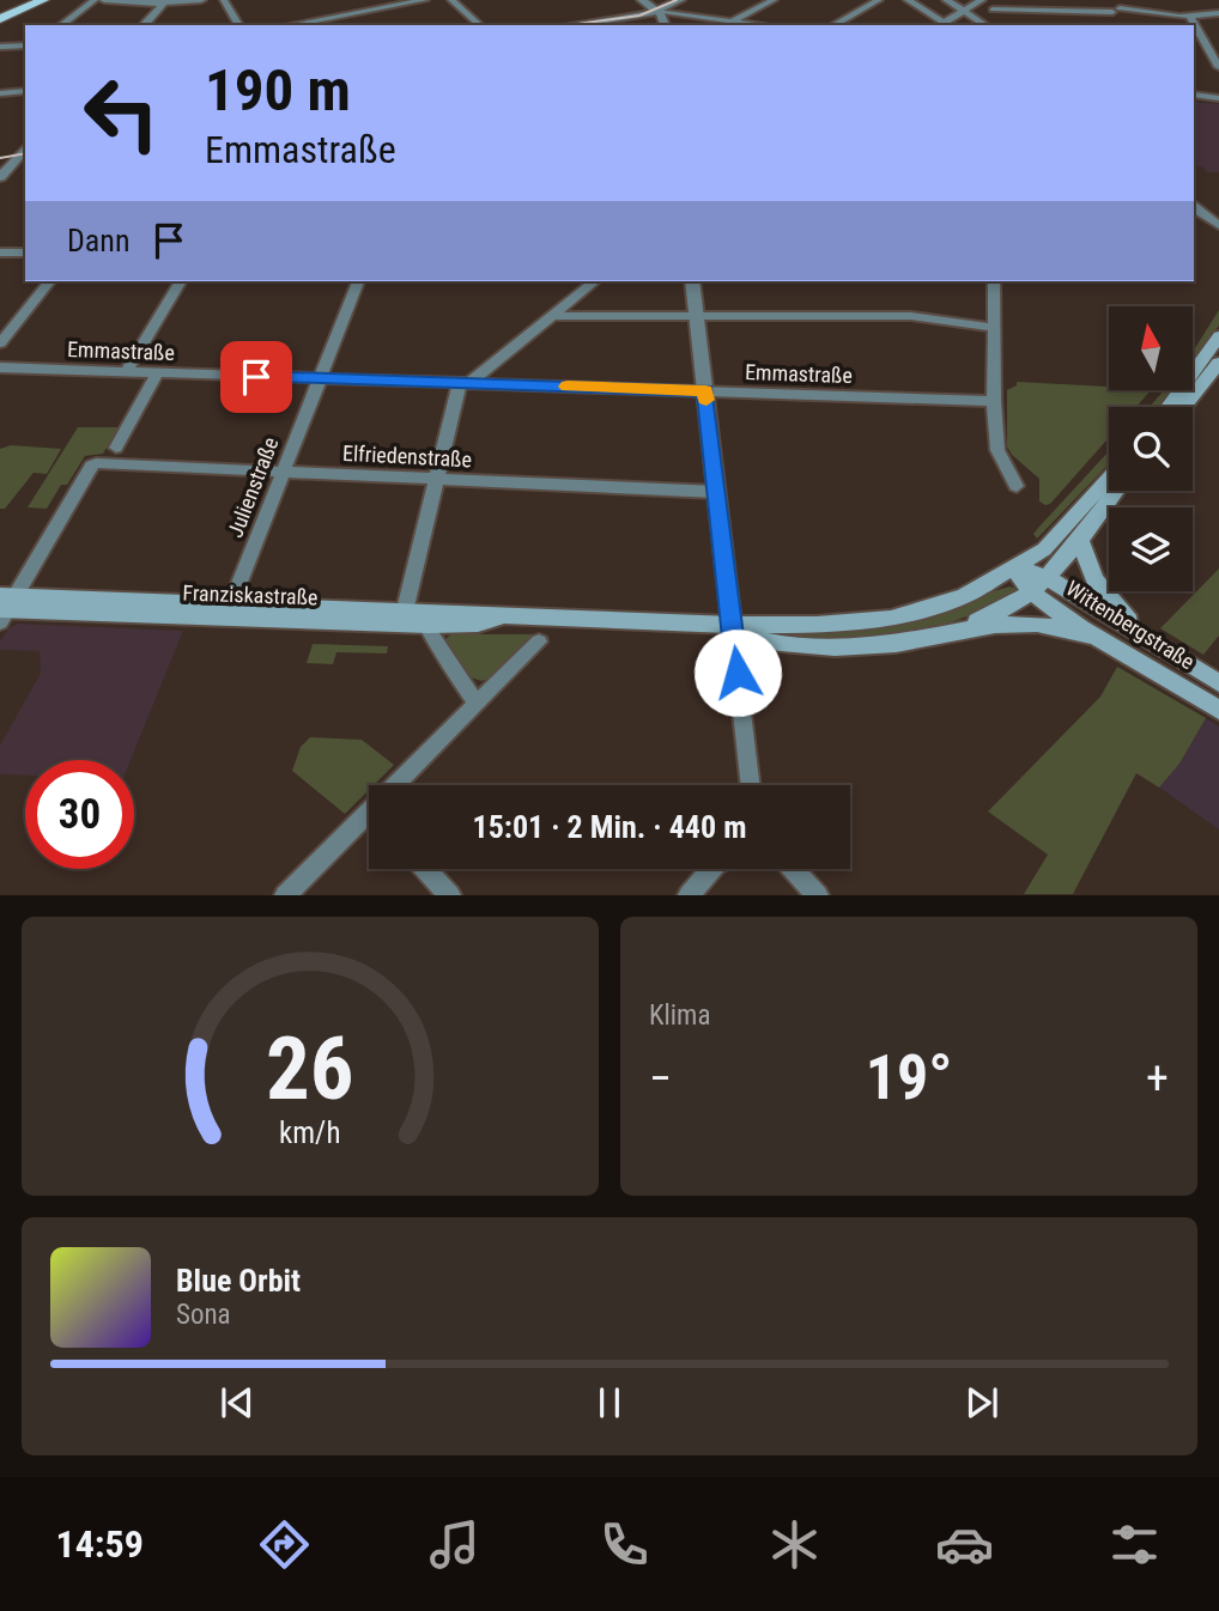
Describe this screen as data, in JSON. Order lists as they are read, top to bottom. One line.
{"streets":{"main road":["Franziskastraße","Wittenbergstraße"],"street":["Emmastraße","Elfriedenstraße","Julienstraße"]},"crossings":[["Emmastraße","Julienstraße"],["Elfriedenstraße","Julienstraße"],["Elfriedenstraße","Franziskastraße"],["Julienstraße","Franziskastraße"],["Franziskastraße","Wittenbergstraße"]],"north":"top","page":{"turn":["190 m","Emmastraße"],"then":"Dann","limit":"30","trip":"15:01 · 2 Min. · 440 m","tile":"Klima","heat":["−","19°","+"],"song":["Blue Orbit","Sona"],"tabs":"14:59","gauge":["26","km/h"]}}
